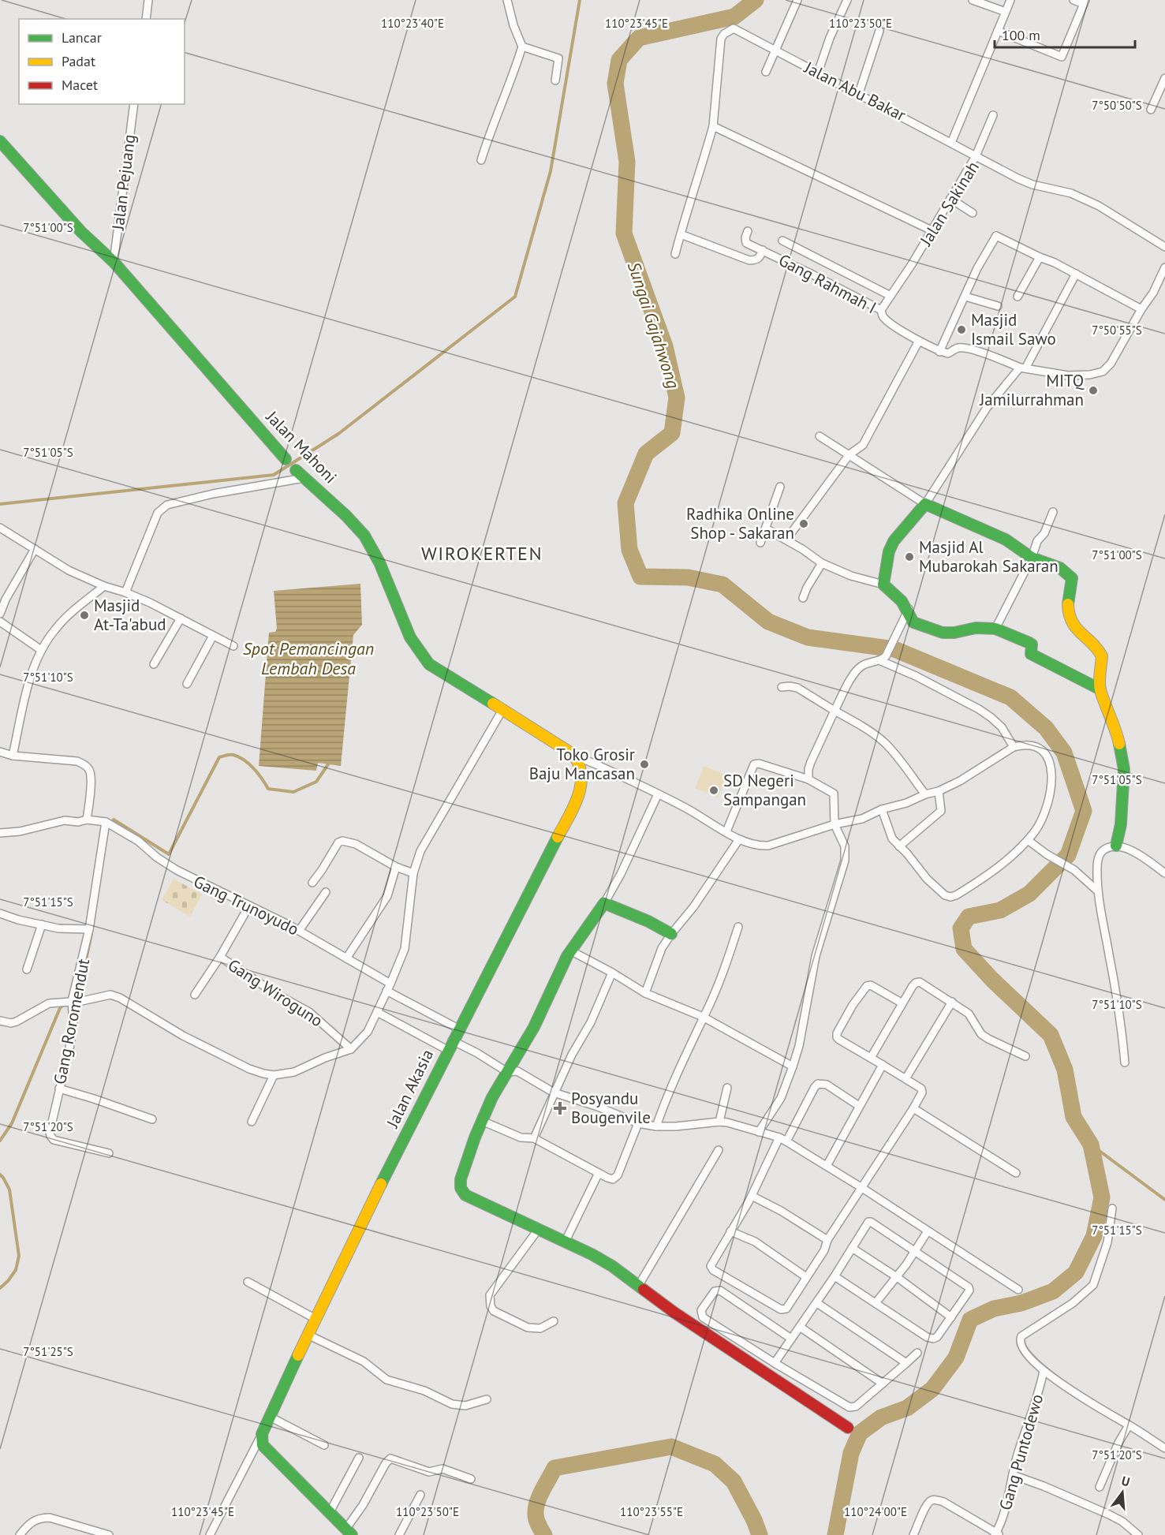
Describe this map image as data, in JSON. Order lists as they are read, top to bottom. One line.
{"streets":{"street":["Jalan Abu Bakar","Jalan Pejuang","Jalan Sakinah","Gang Rahmah I","Jalan Mahoni","Gang Trunoyudo","Gang Wiroguno","Gang Roromendut","Jalan Akasia","Gang Puntodewo"]},"crossings":[["Jalan Abu Bakar","Jalan Sakinah"],["Jalan Pejuang","Jalan Mahoni"],["Jalan Sakinah","Gang Rahmah I"],["Jalan Mahoni","Jalan Akasia"],["Gang Trunoyudo","Gang Roromendut"],["Gang Trunoyudo","Jalan Akasia"]],"districts":["WIROKERTEN"],"water":["Sungai Gajahwong","Spot Pemancingan Lembah Desa"],"places":{"other":["Masjid Ismail Sawo","MITQ Jamilurrahman","Radhika Online Shop - Sakaran","Masjid Al Mubarokah Sakaran","Masjid At-Ta'abud","Toko Grosir Baju Mancasan","SD Negeri Sampangan"],"health":["Posyandu Bougenvile"]},"legend":["Lancar","Padat","Macet"],"scale_bar":"100 m","north":"top","coordinates":["110°23'40\"E","110°23'45\"E","110°23'50\"E","7°50'50\"S","7°51'00\"S","7°50'55\"S","7°51'05\"S","7°51'10\"S","7°51'15\"S","7°51'20\"S","7°51'25\"S","110°23'55\"E","110°24'00\"E"]}
